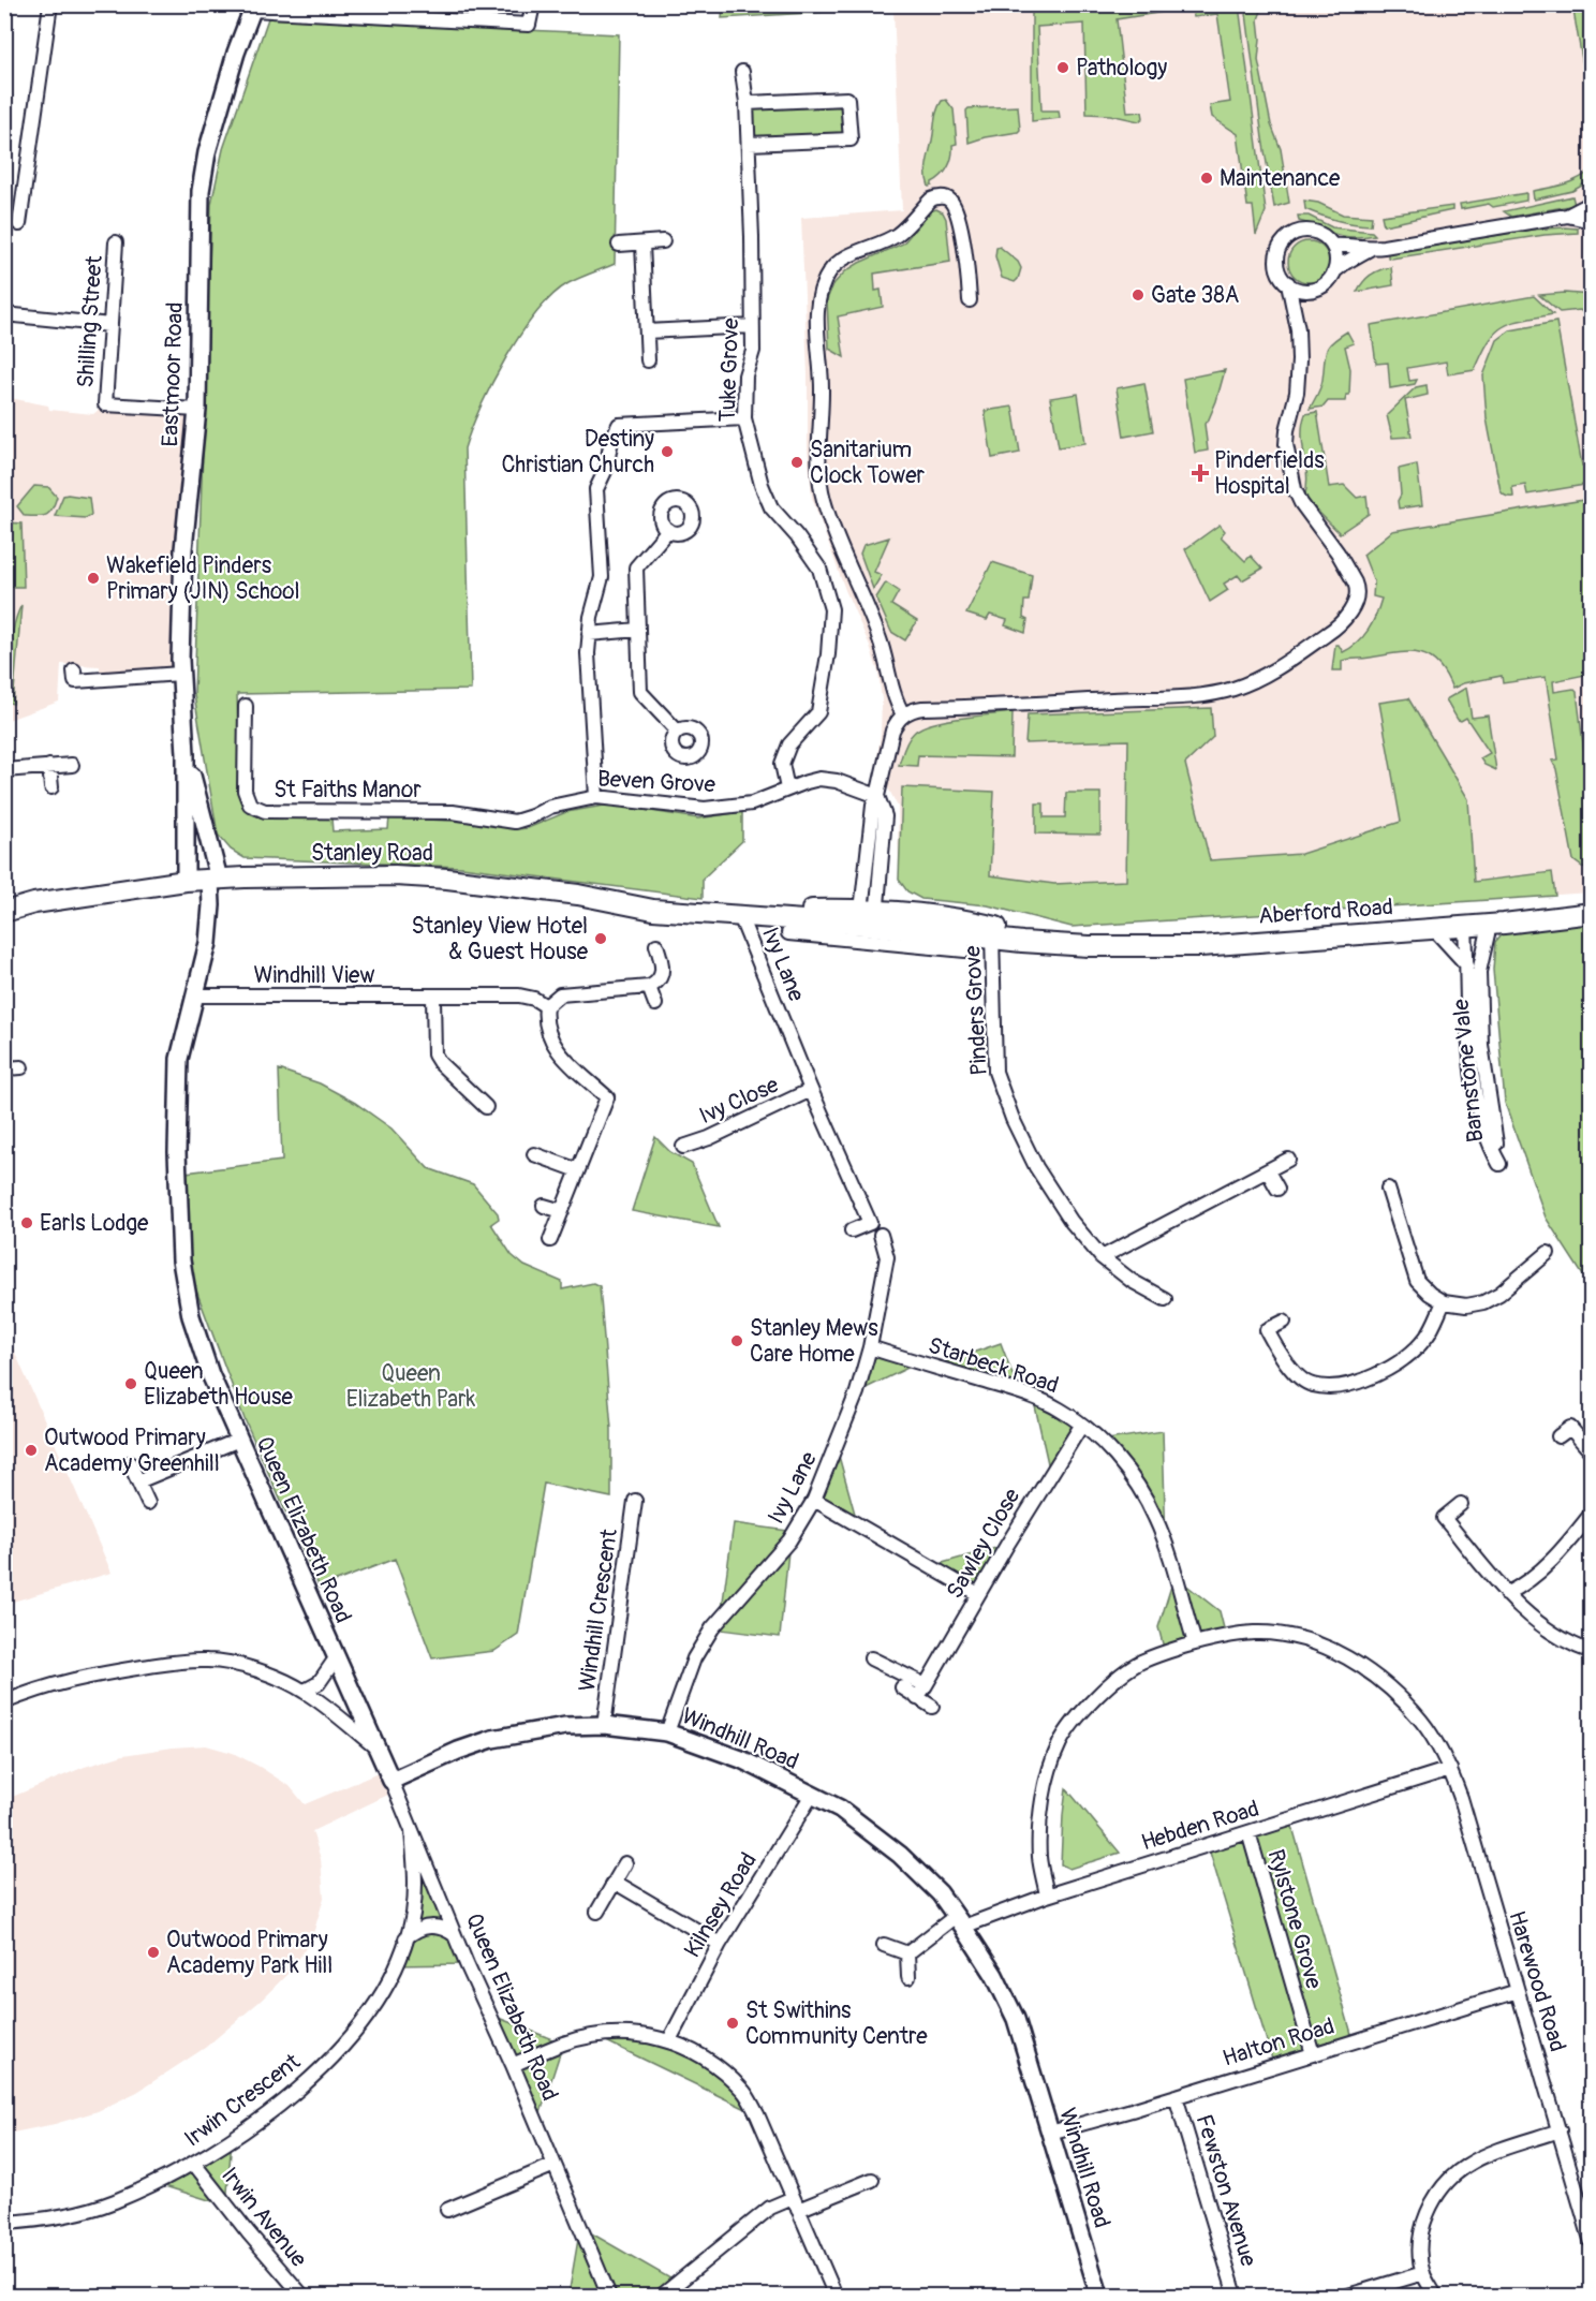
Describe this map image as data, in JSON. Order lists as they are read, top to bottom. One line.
{"streets":{"main road":["Stanley Road","Aberford Road"],"street":["Shilling Street","Tuke Grove","Eastmoor Road","Beven Grove","St Faiths Manor","Ivy Lane","Windhill View","Pinders Grove","Barnstone Vale","Ivy Close","Starbeck Road","Queen Elizabeth Road","Sawley Close","Windhill Crescent","Windhill Road","Hebden Road","Kilnsey Road","Rylstone Grove","Harewood Road","Halton Road","Irwin Crescent","Fewston Avenue","Irwin Avenue"]},"crossings":[["Shilling Street","Eastmoor Road"],["Tuke Grove","Beven Grove"],["Eastmoor Road","Stanley Road"],["Eastmoor Road","Queen Elizabeth Road"],["Beven Grove","St Faiths Manor"],["Stanley Road","Aberford Road"],["Stanley Road","Ivy Lane"],["Stanley Road","Queen Elizabeth Road"],["Aberford Road","Ivy Lane"],["Aberford Road","Pinders Grove"],["Aberford Road","Barnstone Vale"],["Ivy Lane","Ivy Close"],["Ivy Lane","Starbeck Road"],["Ivy Lane","Windhill Road"],["Windhill View","Queen Elizabeth Road"],["Starbeck Road","Sawley Close"],["Starbeck Road","Harewood Road"],["Queen Elizabeth Road","Windhill Road"],["Queen Elizabeth Road","Irwin Crescent"],["Windhill Crescent","Windhill Road"],["Windhill Road","Hebden Road"],["Windhill Road","Kilnsey Road"],["Windhill Road","Halton Road"],["Hebden Road","Rylstone Grove"],["Hebden Road","Harewood Road"],["Rylstone Grove","Halton Road"],["Harewood Road","Halton Road"],["Halton Road","Fewston Avenue"],["Irwin Crescent","Irwin Avenue"]],"parks":["Queen Elizabeth Park"],"places":{"other":["Pathology","Maintenance","Gate 38A","Destiny Christian Church","Sanitarium Clock Tower","Wakefield Pinders Primary (JIN) School","Stanley View Hotel & Guest House","Earls Lodge","Stanley Mews Care Home","Queen Elizabeth House","Outwood Primary Academy Greenhill","Outwood Primary Academy Park Hill","St Swithins Community Centre"],"health":["Pinderfields Hospital"]}}
